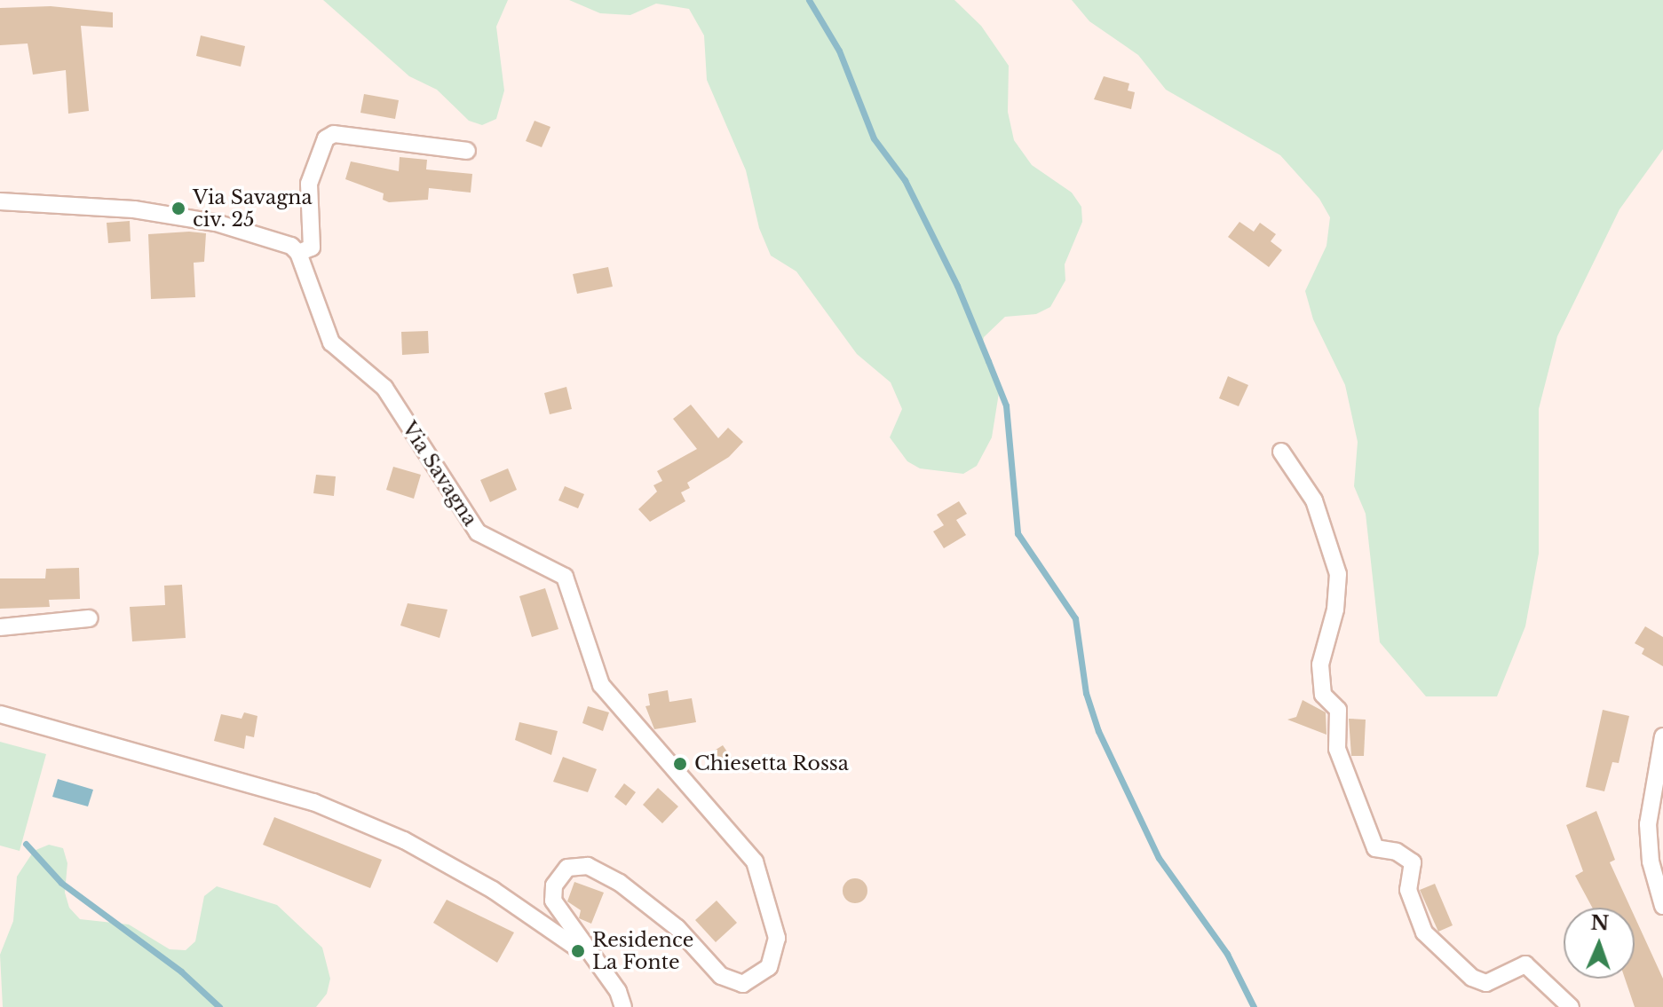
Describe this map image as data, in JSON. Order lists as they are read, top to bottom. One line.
{"streets":{"street":["Via Savagna"]},"places":["Via Savagna civ. 25","Chiesetta Rossa","Residence La Fonte"],"north":"top"}
